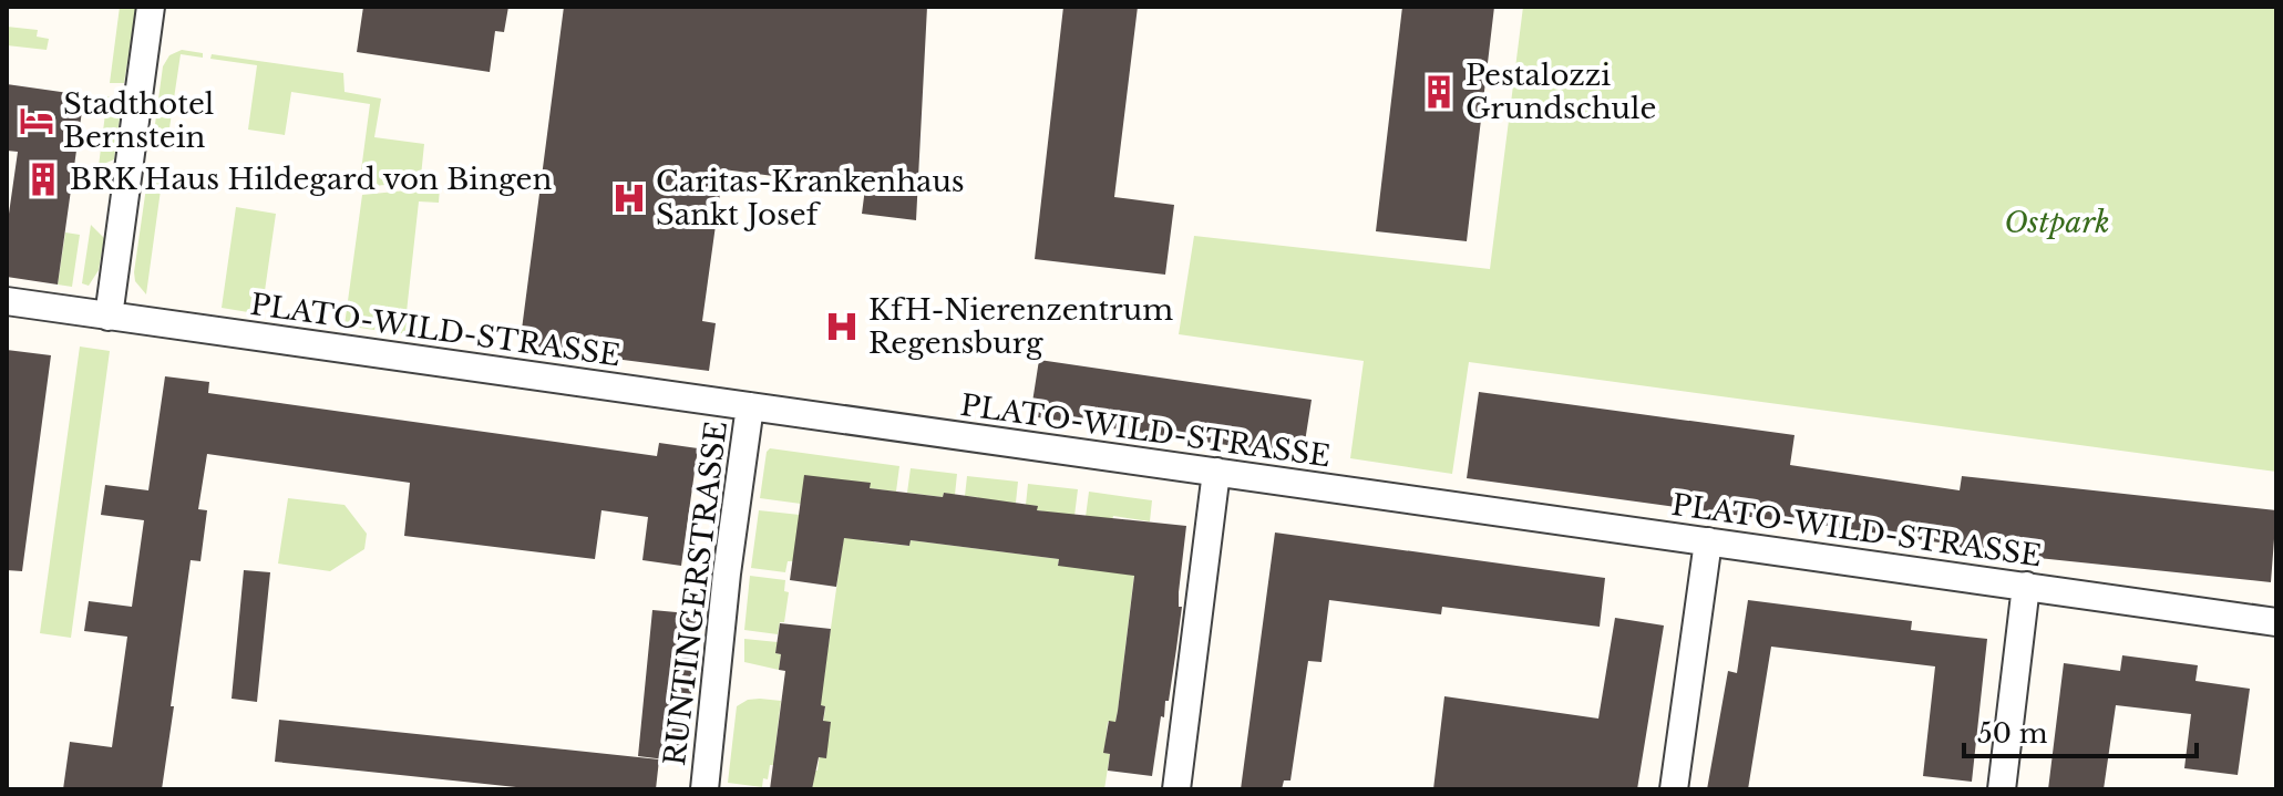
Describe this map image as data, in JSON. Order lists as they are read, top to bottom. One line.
{"streets":{"street":["PLATO-WILD-STRASSE","RUNTINGERSTRASSE"]},"crossings":[["PLATO-WILD-STRASSE","RUNTINGERSTRASSE"]],"parks":["Ostpark"],"places":{"building":["Pestalozzi Grundschule","BRK Haus Hildegard von Bingen"],"hotel":["Stadthotel Bernstein"],"hospital":["Caritas-Krankenhaus Sankt Josef","KfH-Nierenzentrum Regensburg"]},"scale_bar":"50 m"}
